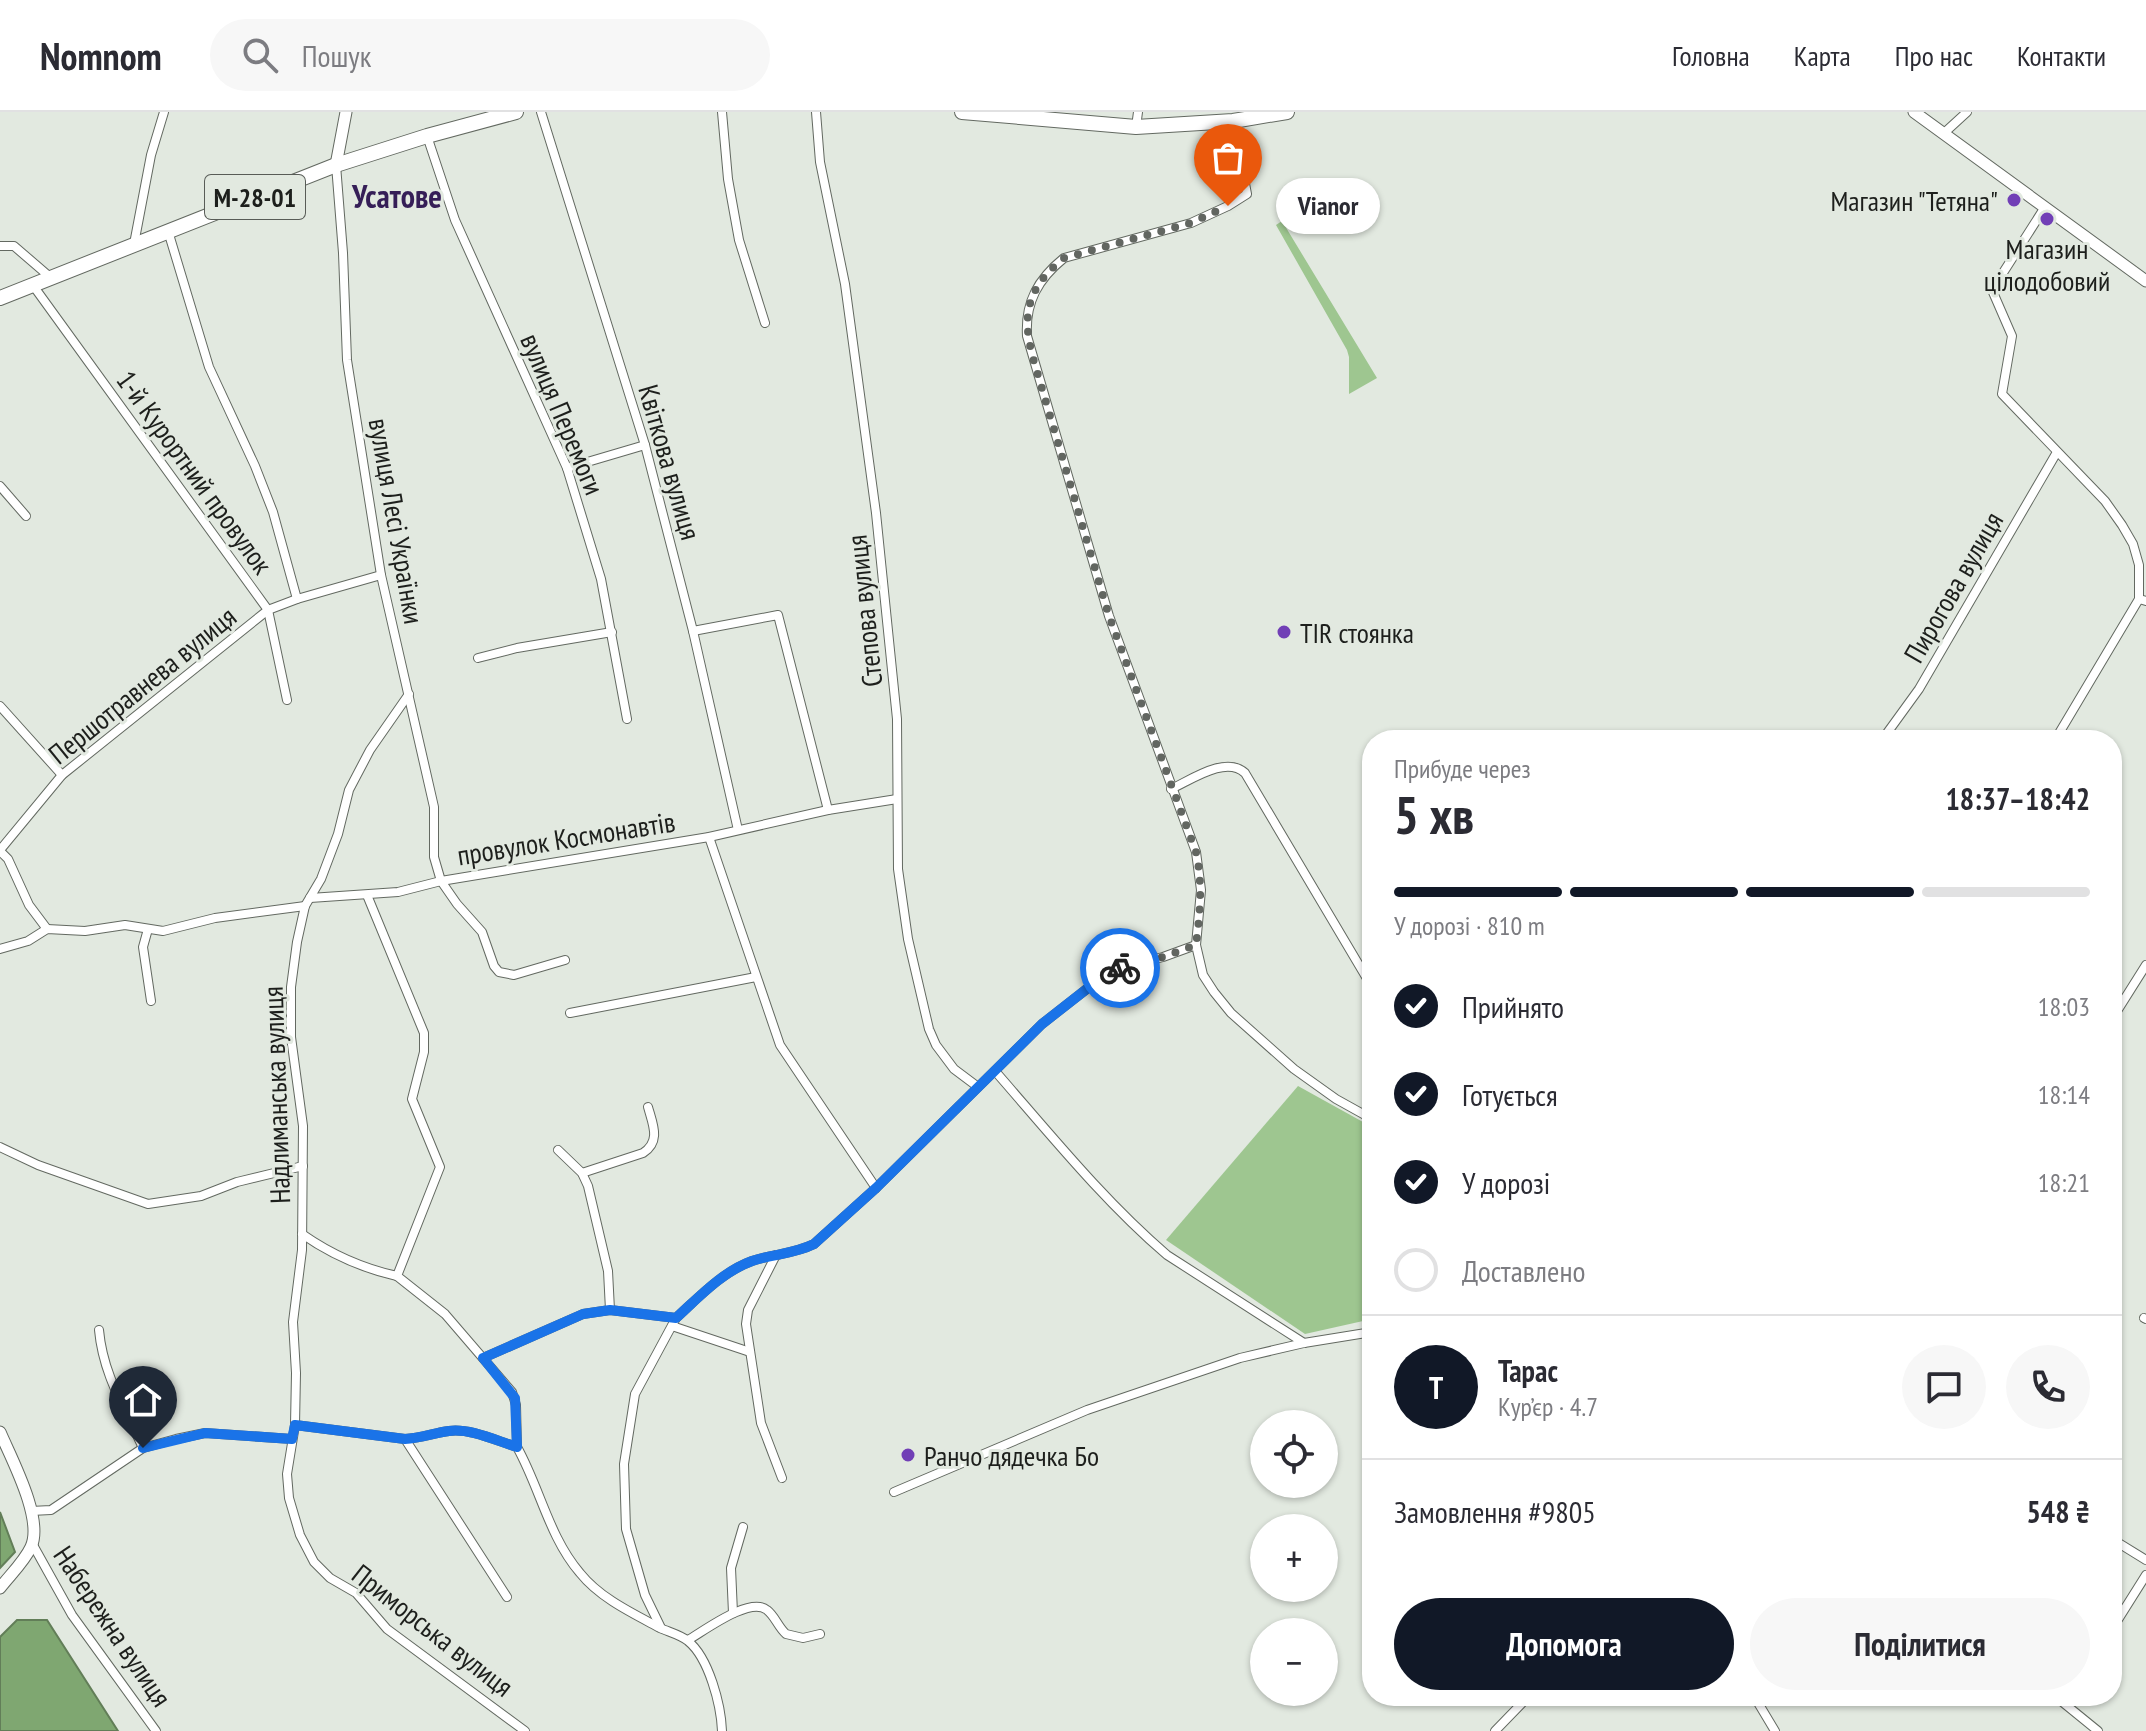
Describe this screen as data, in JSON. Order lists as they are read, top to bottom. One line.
{"streets":{"highway":["М-28-01"],"street":["вулиця Перемоги","Квіткова вулиця","1-й Курортний провулок","вулиця Лесі Українки","Пирогова вулиця","Степова вулиця","Першотравнева вулиця","провулок Космонавтів","Надлиманська вулиця","Набережна вулиця","Приморська вулиця"]},"crossings":[["М-28-01","вулиця Перемоги"],["М-28-01","1-й Курортний провулок"],["М-28-01","вулиця Лесі Українки"],["Квіткова вулиця","провулок Космонавтів"],["1-й Курортний провулок","Першотравнева вулиця"],["вулиця Лесі Українки","Першотравнева вулиця"],["вулиця Лесі Українки","провулок Космонавтів"],["вулиця Лесі Українки","Надлиманська вулиця"],["Степова вулиця","провулок Космонавтів"],["провулок Космонавтів","Надлиманська вулиця"],["Надлиманська вулиця","Приморська вулиця"]],"districts":["Усатове"],"places":["Магазин \"Тетяна\"","Vianor","Магазин цілодобовий","TIR стоянка","Ранчо дядечка Бо"],"page":{"header":"Nomnom","search":"Пошук","nav":["Головна","Карта","Про нас","Контакти"],"bubble":"Vianor","heading":["5 хв","Прибуде через","18:37–18:42"],"panel":["Тарас","Кур’єр · 4.7","Замовлення #9805","548 ₴"],"bar":"У дорозі · 810 m","list":[["Прийнято","18:03"],["Готується","18:14"],["У дорозі","18:21"],"Доставлено"],"round":"Т","map_buttons":["+","−"],"buttons":["Допомога","Поділитися"]}}
